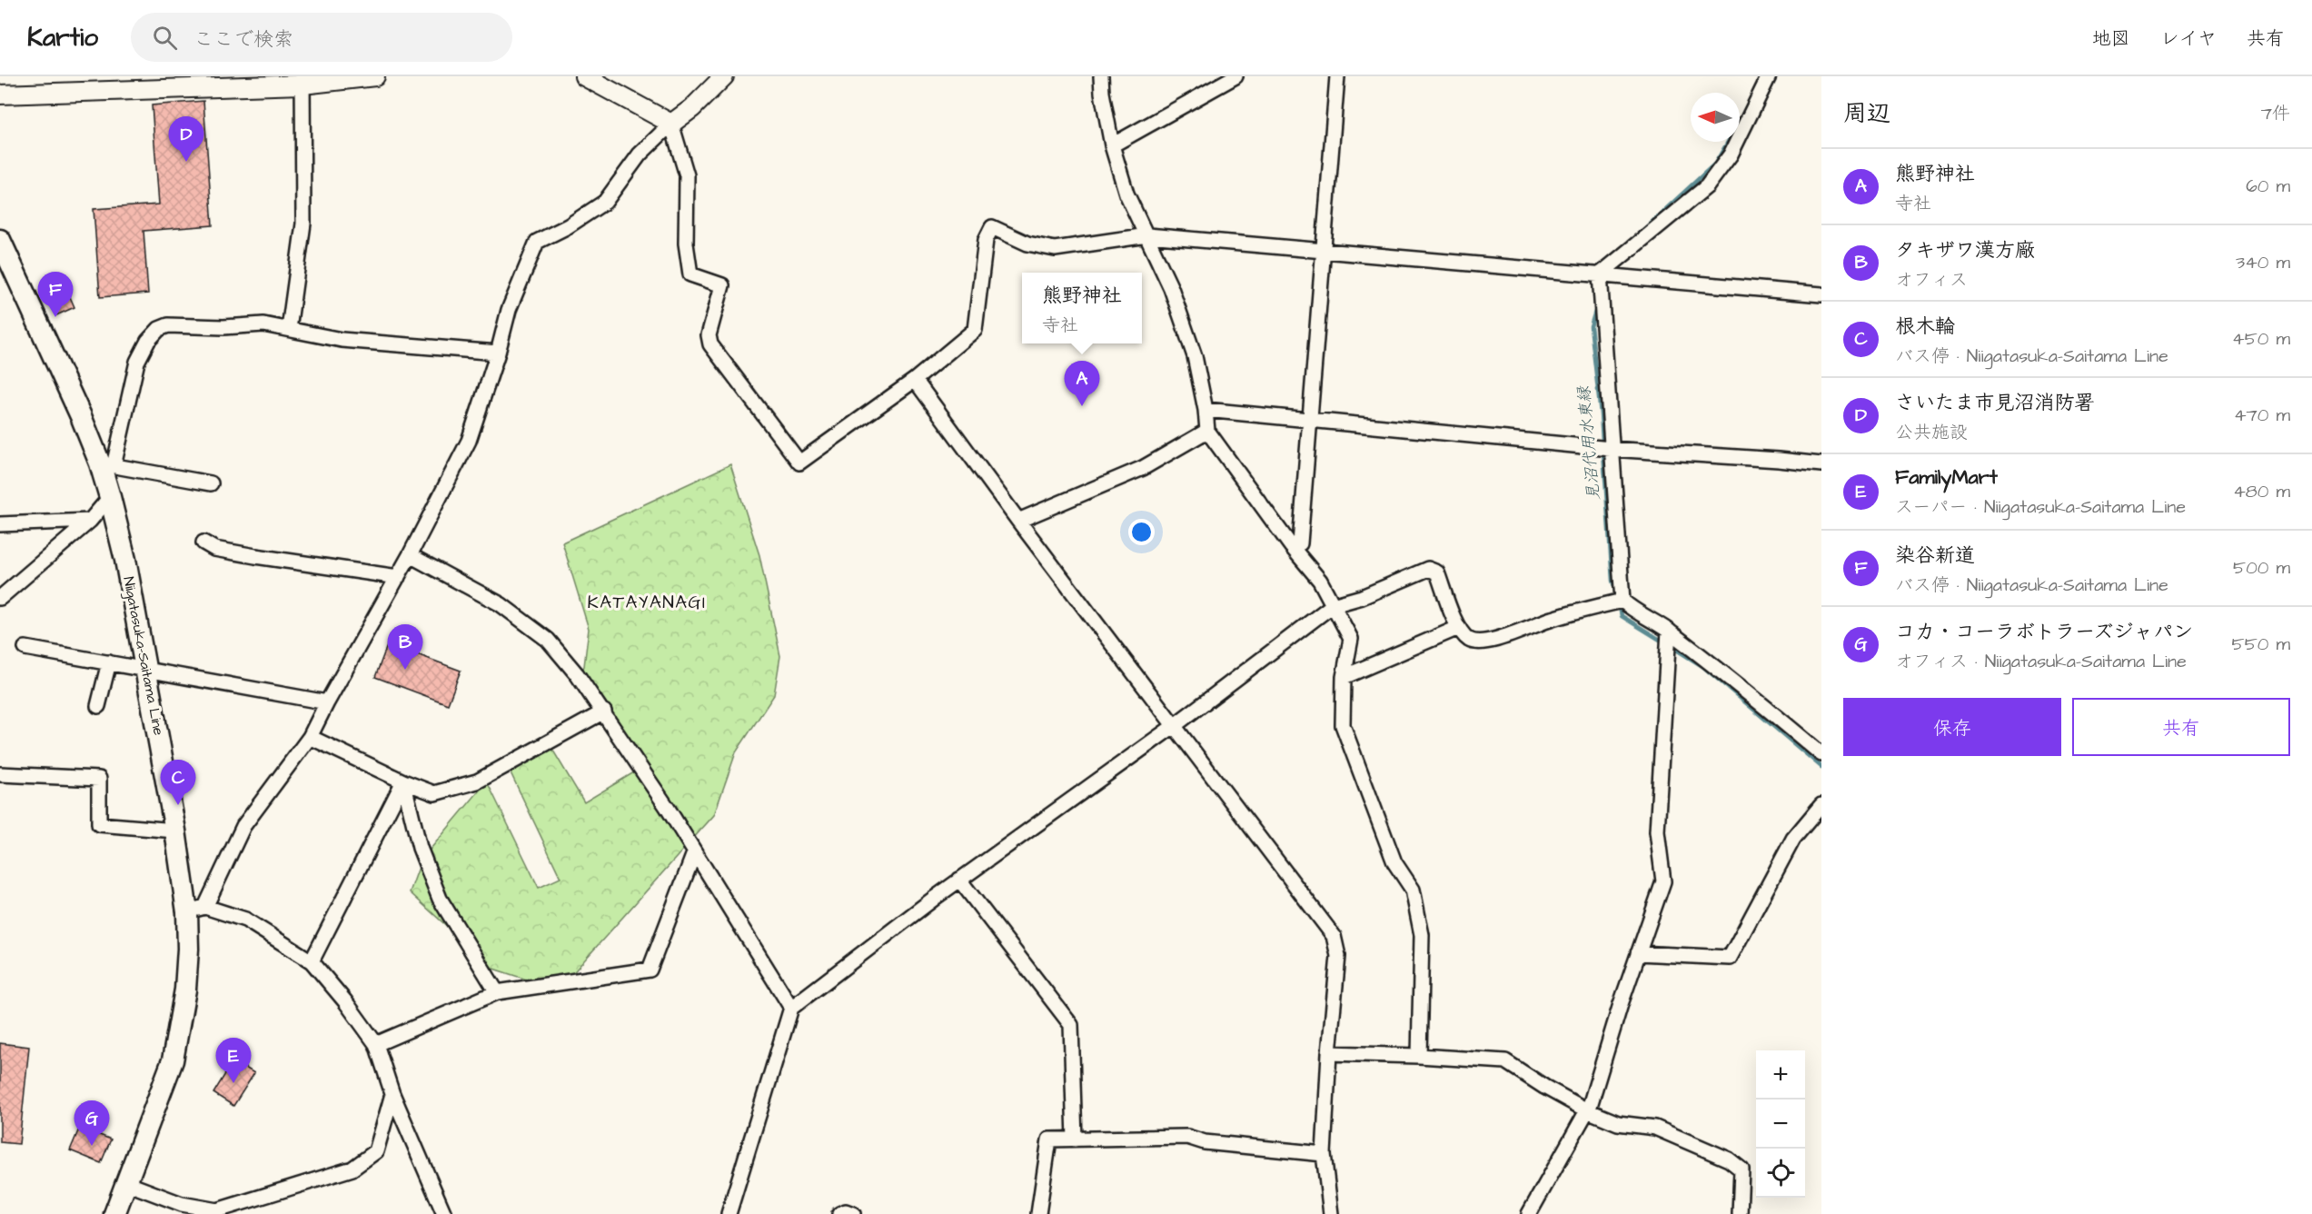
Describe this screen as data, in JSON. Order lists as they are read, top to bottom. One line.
{"streets":{"main road":["Niigatasuka-Saitama Line"]},"districts":["KATAYANAGI"],"water":["見沼代用水東縁"],"north":"left","page":{"header":"Kartio","search":"ここで検索","nav":["地図","レイヤ","共有"],"heading":["周辺","7件"],"pins":["D","F","A","B","C","E","G"],"list":[{"mark":"A","name":"熊野神社","note":"寺社","value":"60 m"},{"mark":"B","name":"タキザワ漢方廠","note":"オフィス","value":"340 m"},{"mark":"C","name":"根木輪","note":"バス停 · Niigatasuka-Saitama Line","value":"450 m"},{"mark":"D","name":"さいたま市見沼消防署","note":"公共施設","value":"470 m"},{"mark":"E","name":"FamilyMart","note":"スーパー · Niigatasuka-Saitama Line","value":"480 m"},{"mark":"F","name":"染谷新道","note":"バス停 · Niigatasuka-Saitama Line","value":"500 m"},{"mark":"G","name":"コカ・コーラボトラーズジャパン","note":"オフィス · Niigatasuka-Saitama Line","value":"550 m"}],"popup":["熊野神社","寺社"],"buttons":["保存","共有"],"map_buttons":["+","−"]}}
